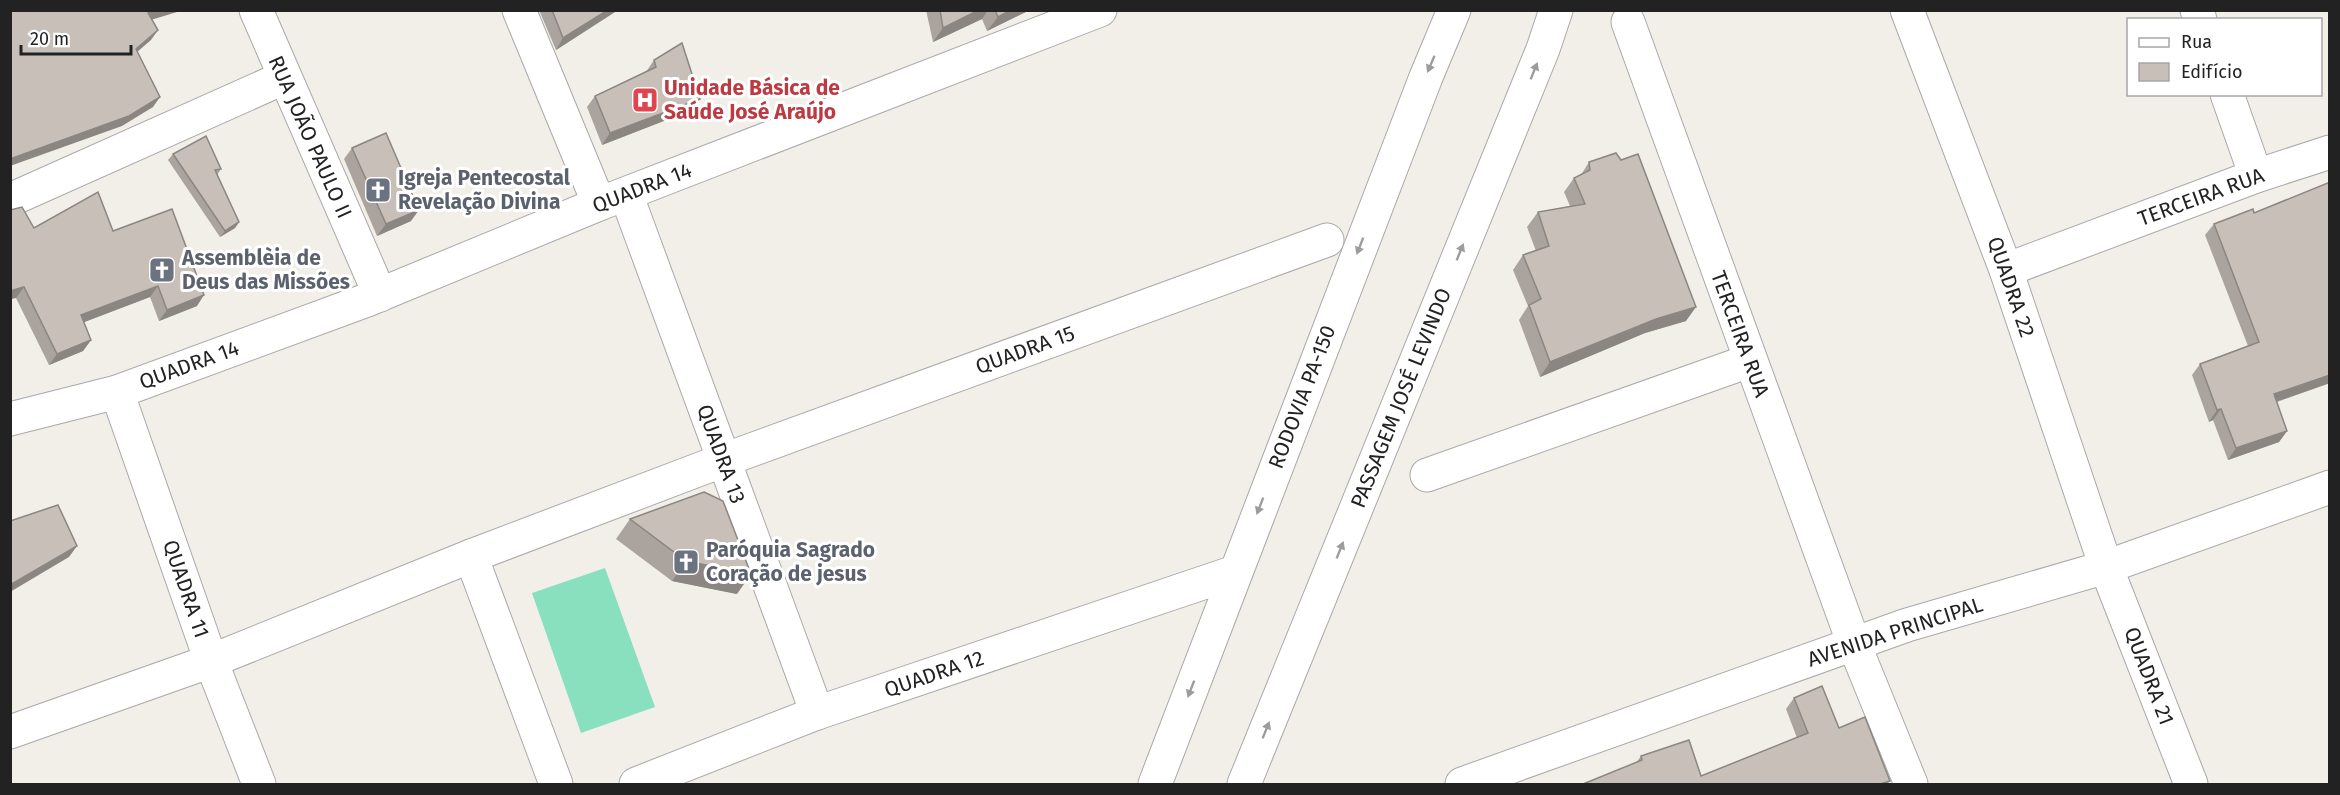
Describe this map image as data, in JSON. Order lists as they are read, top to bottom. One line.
{"streets":{"street":["RUA JOÃO PAULO II","QUADRA 14","TERCEIRA RUA","QUADRA 22","QUADRA 15","RODOVIA PA-150","PASSAGEM JOSÉ LEVINDO","QUADRA 13","QUADRA 11","AVENIDA PRINCIPAL","QUADRA 12","QUADRA 21"]},"crossings":[["RUA JOÃO PAULO II","QUADRA 14"],["QUADRA 14","QUADRA 13"],["QUADRA 14","QUADRA 11"],["TERCEIRA RUA","QUADRA 22"],["TERCEIRA RUA","AVENIDA PRINCIPAL"],["QUADRA 22","AVENIDA PRINCIPAL"],["QUADRA 22","QUADRA 21"],["QUADRA 15","QUADRA 13"],["RODOVIA PA-150","QUADRA 12"],["QUADRA 13","QUADRA 12"],["AVENIDA PRINCIPAL","QUADRA 21"]],"one_way":["RODOVIA PA-150","PASSAGEM JOSÉ LEVINDO"],"places":{"hospital":["Unidade Básica de Saúde José Araújo"],"church":["Igreja Pentecostal Revelação Divina","Assemblèia de Deus das Missões","Paróquia Sagrado Coração de jesus"]},"legend":["Rua","Edifício"],"scale_bar":"20 m"}
